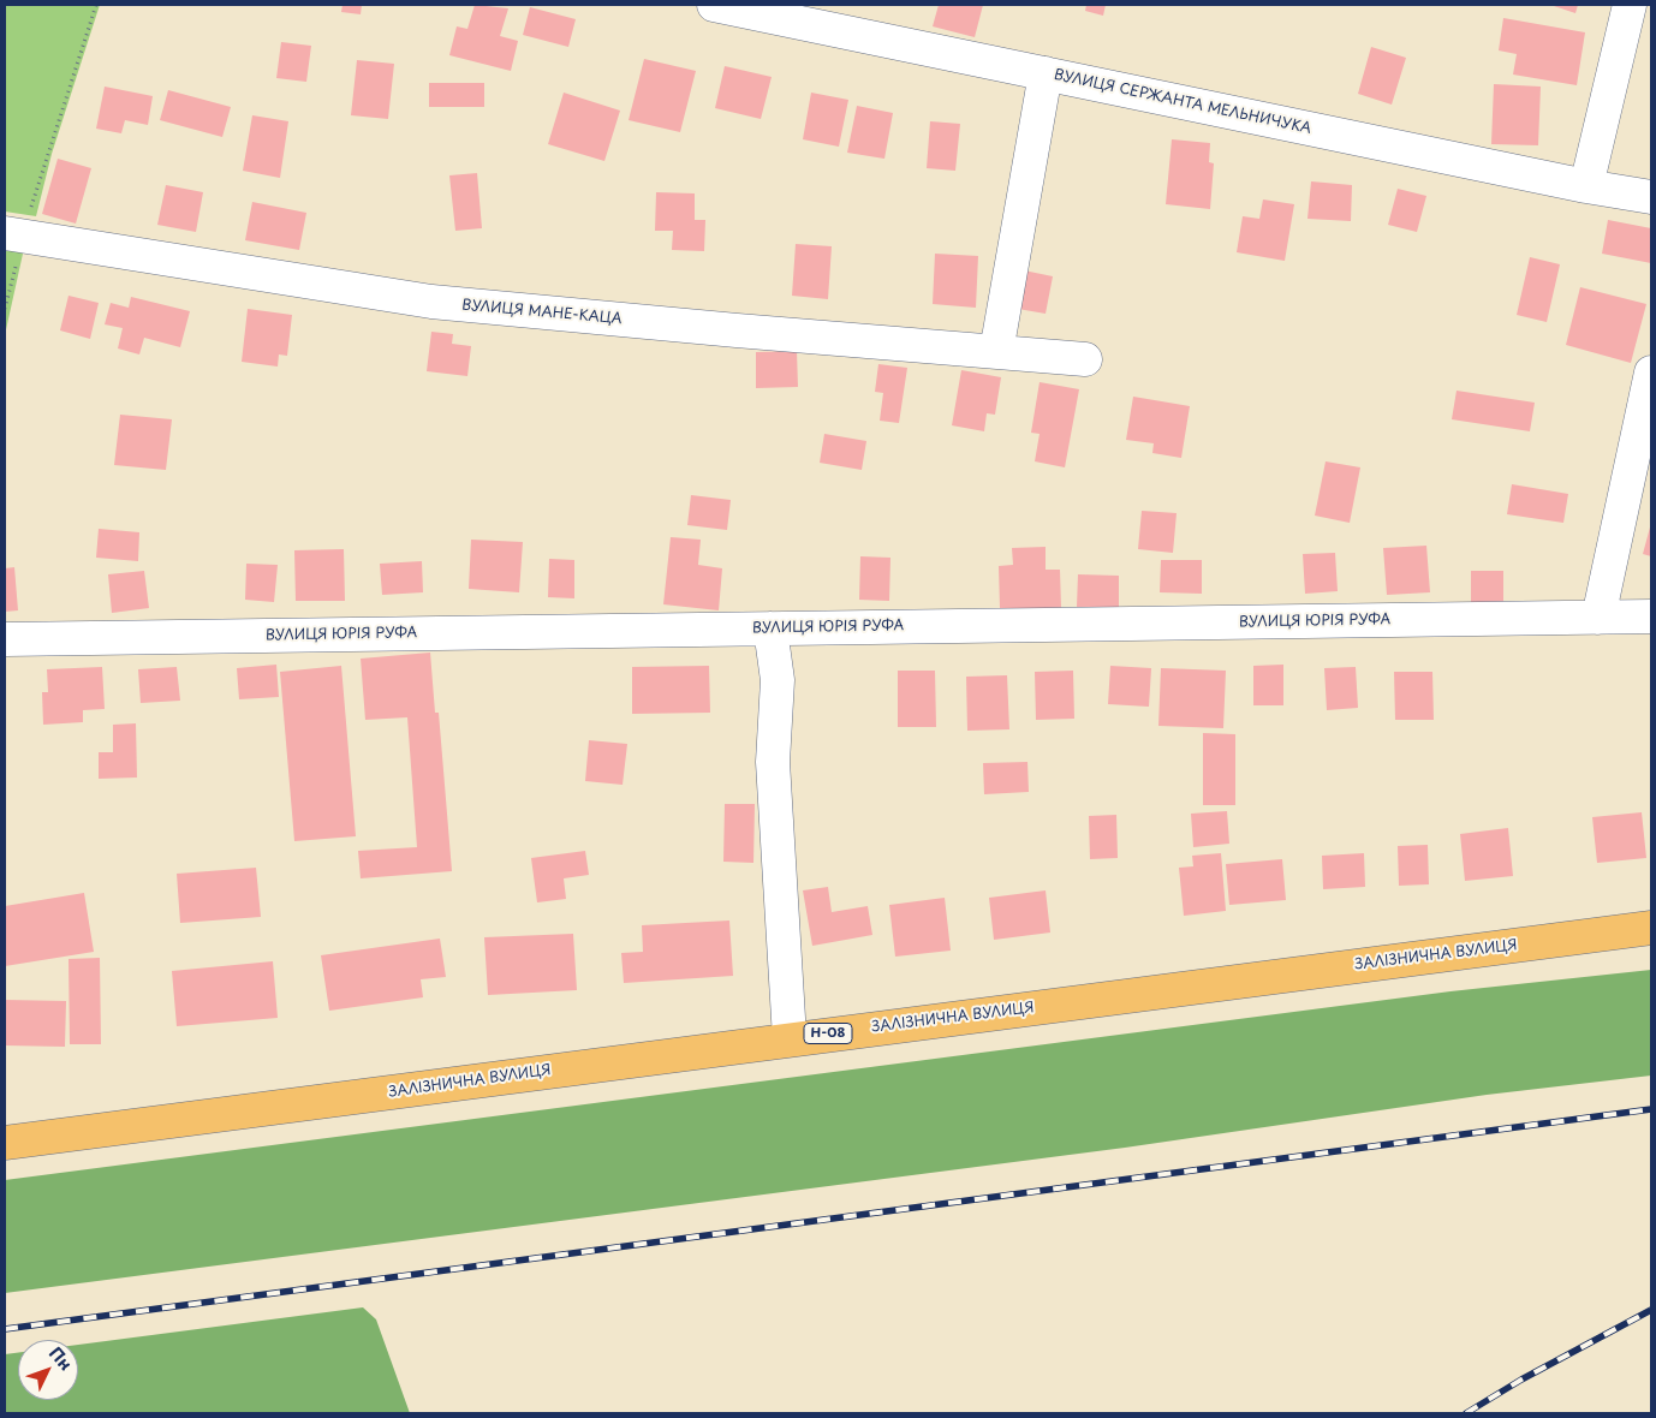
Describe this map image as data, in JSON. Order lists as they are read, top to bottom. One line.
{"streets":{"main road":["ЗАЛІЗНИЧНА ВУЛИЦЯ","Н-08"],"street":["ВУЛИЦЯ СЕРЖАНТА МЕЛЬНИЧУКА","ВУЛИЦЯ МАНЕ-КАЦА","ВУЛИЦЯ ЮРІЯ РУФА"]},"north":"top right"}
